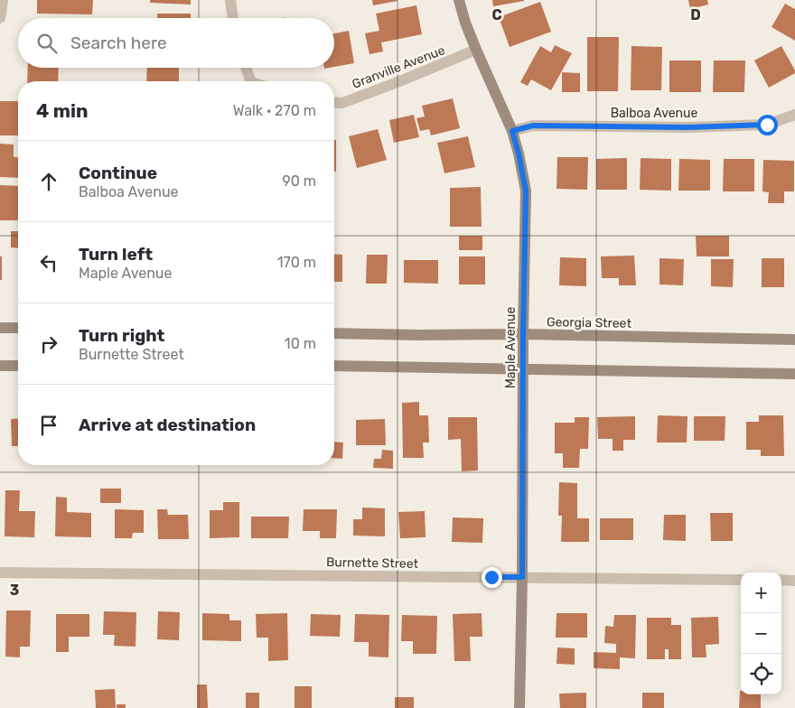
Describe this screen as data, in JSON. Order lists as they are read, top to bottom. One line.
{"streets":{"main road":["Georgia Street","Maple Avenue"],"street":["Granville Avenue","Balboa Avenue","Burnette Street"]},"crossings":[["Granville Avenue","Maple Avenue"],["Balboa Avenue","Maple Avenue"],["Georgia Street","Maple Avenue"],["Maple Avenue","Burnette Street"]],"page":{"search":"Search here","heading":["4 min","Walk · 270 m"],"list":[["Continue","Balboa Avenue","90 m"],["Turn left","Maple Avenue","170 m"],["Turn right","Burnette Street","10 m"],"Arrive at destination"],"map_buttons":["+","−"]},"grid":{"columns":["C","D"],"rows":["3"]}}
